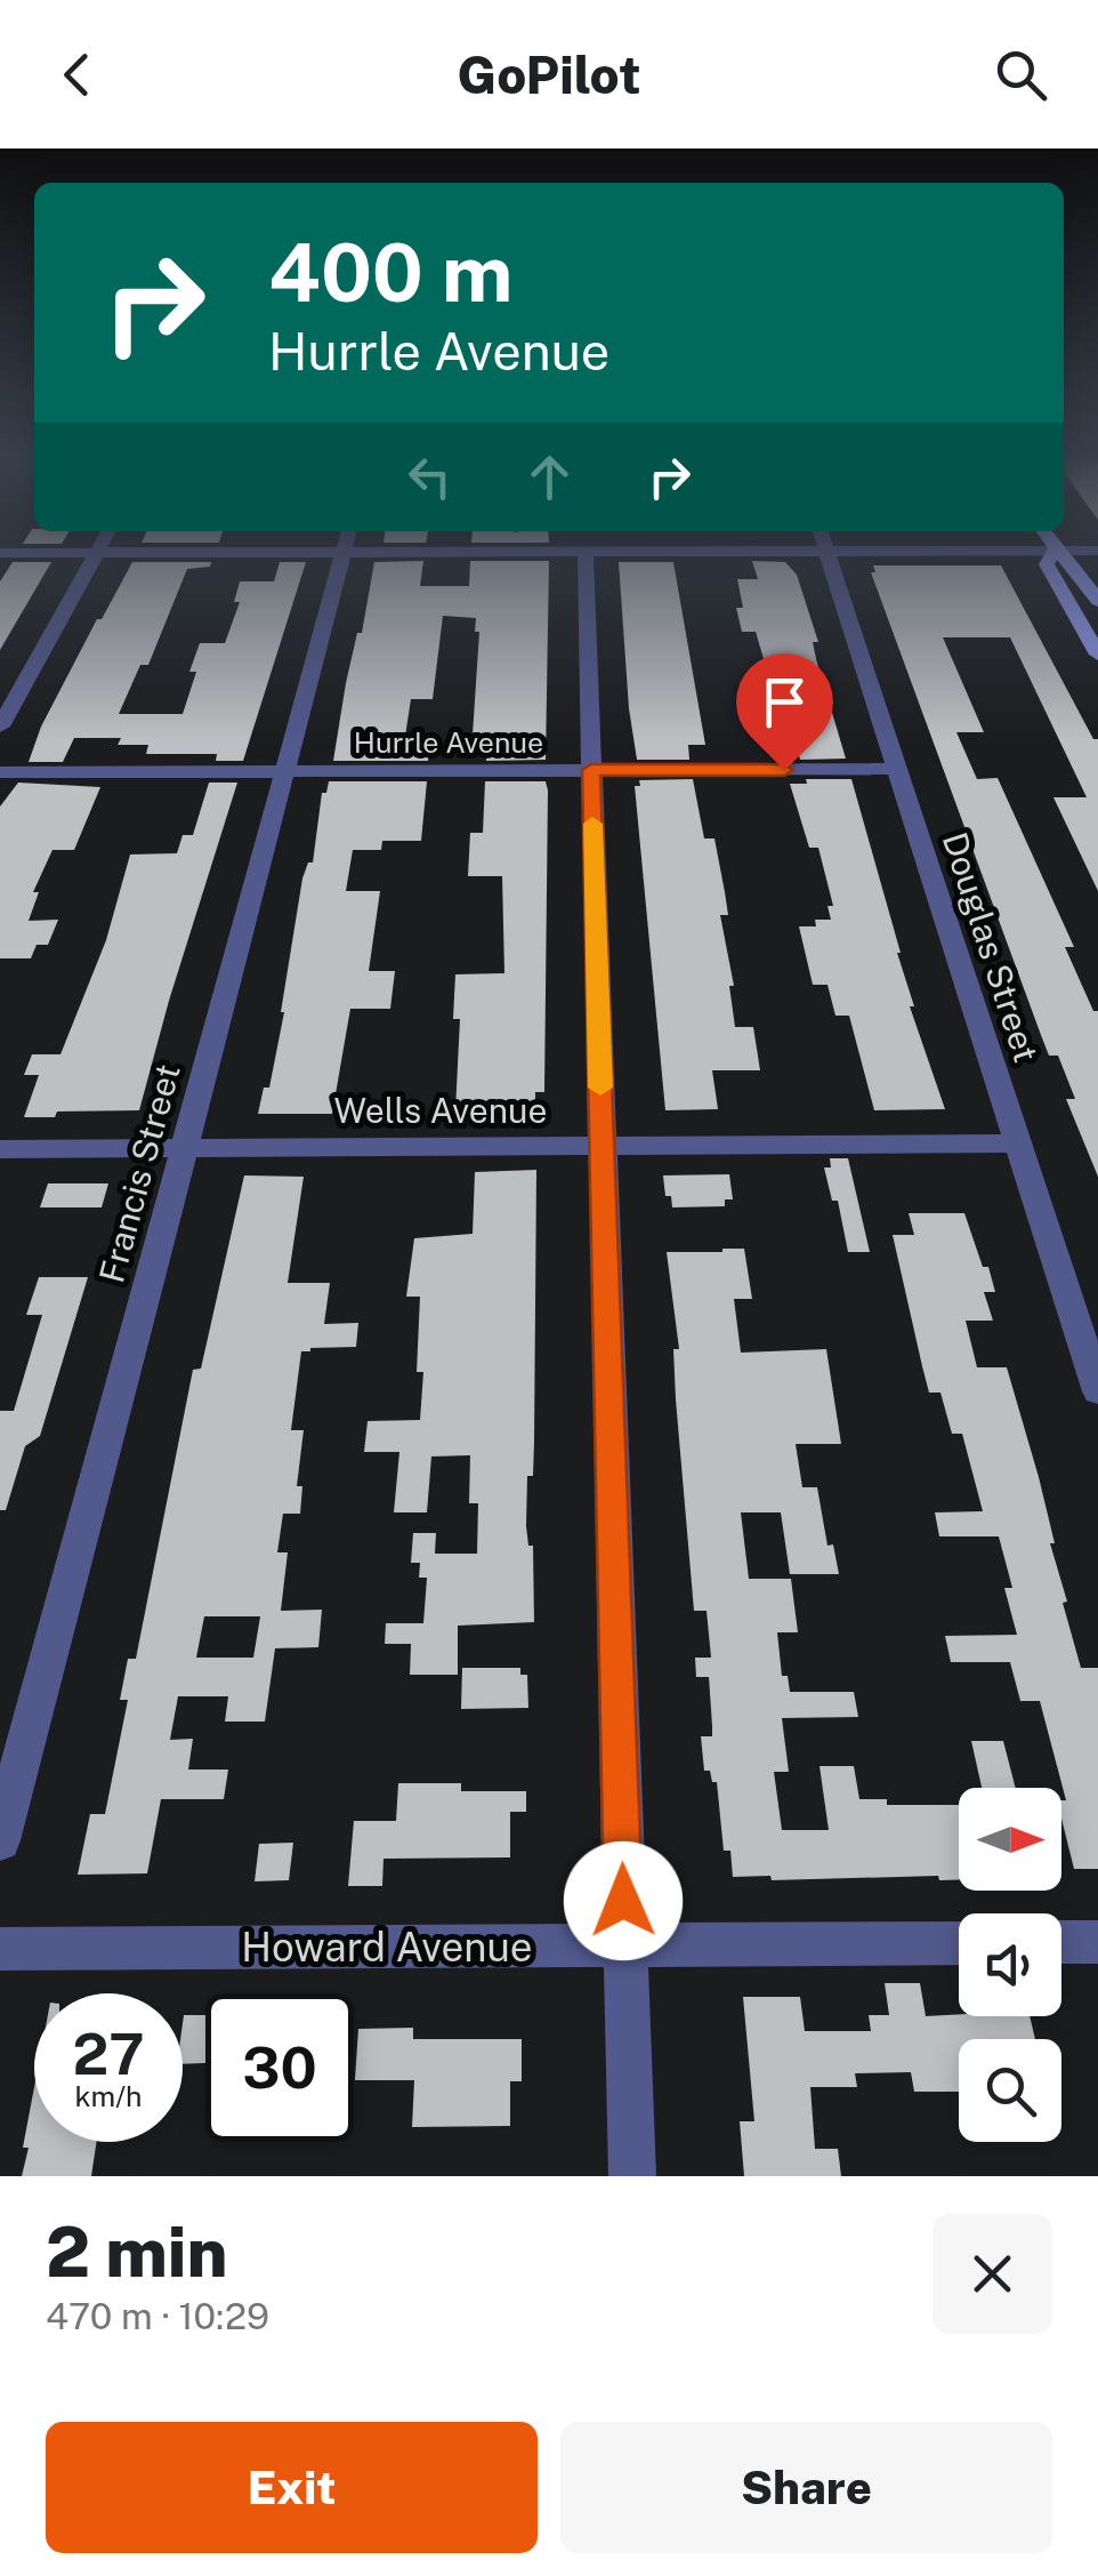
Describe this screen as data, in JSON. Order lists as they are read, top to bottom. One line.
{"streets":{"street":["Hurrle Avenue","Douglas Street","Wells Avenue","Francis Street","Howard Avenue"]},"crossings":[["Hurrle Avenue","Douglas Street"],["Hurrle Avenue","Francis Street"],["Douglas Street","Wells Avenue"],["Wells Avenue","Francis Street"]],"north":"right","page":{"header":"GoPilot","turn":["400 m","Hurrle Avenue"],"speed":"27 km/h","limit":"30","heading":["2 min","470 m · 10:29"],"buttons":["Exit","Share"]}}
